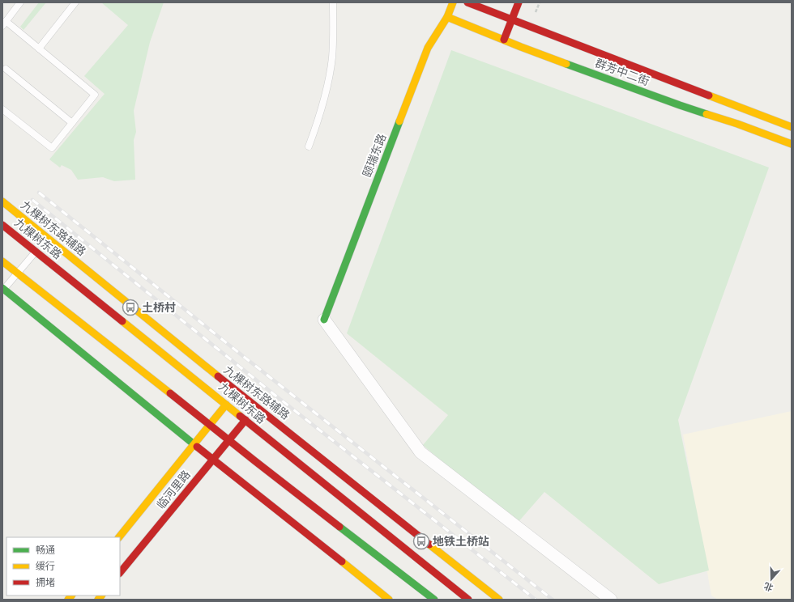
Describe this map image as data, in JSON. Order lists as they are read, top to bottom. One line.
{"streets":{"main road":["群芳中二街","颐瑞东路","九棵树东路辅路","九棵树东路","临河里路"]},"crossings":[["群芳中二街","颐瑞东路"],["九棵树东路","临河里路"]],"places":{"bus stop":["土桥村","地铁土桥站"]},"legend":["畅通","缓行","拥堵"],"north":"bottom"}
